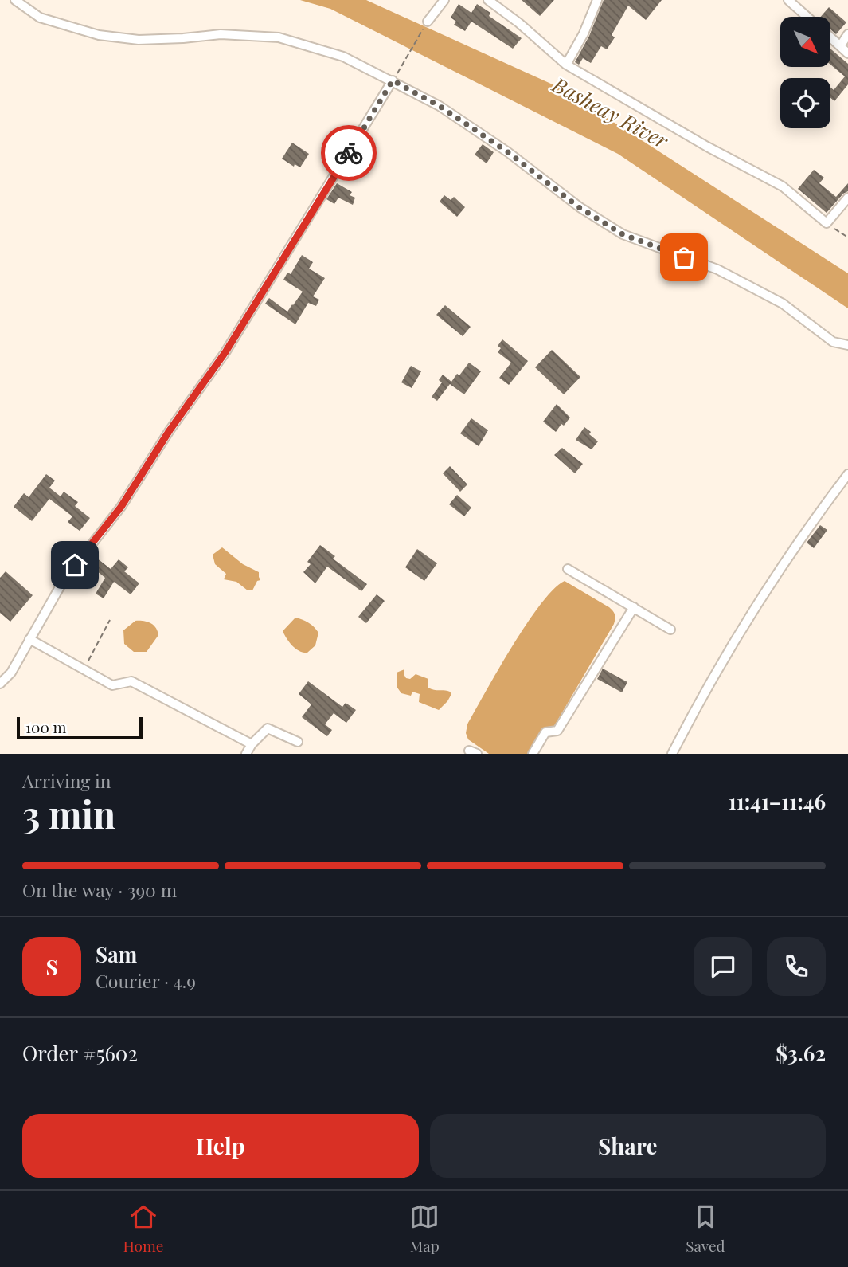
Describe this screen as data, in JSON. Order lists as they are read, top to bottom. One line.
{"water":["Basheay River"],"scale_bar":"100 m","north":"bottom right","page":{"scale":"100 m","heading":["3 min","Arriving in","11:41–11:46"],"panel":["Sam","Courier · 4.9","Order #5602","$3.62"],"bar":"On the way · 390 m","round":"S","buttons":["Help","Share"],"tabs":["Home","Map","Saved"]}}
